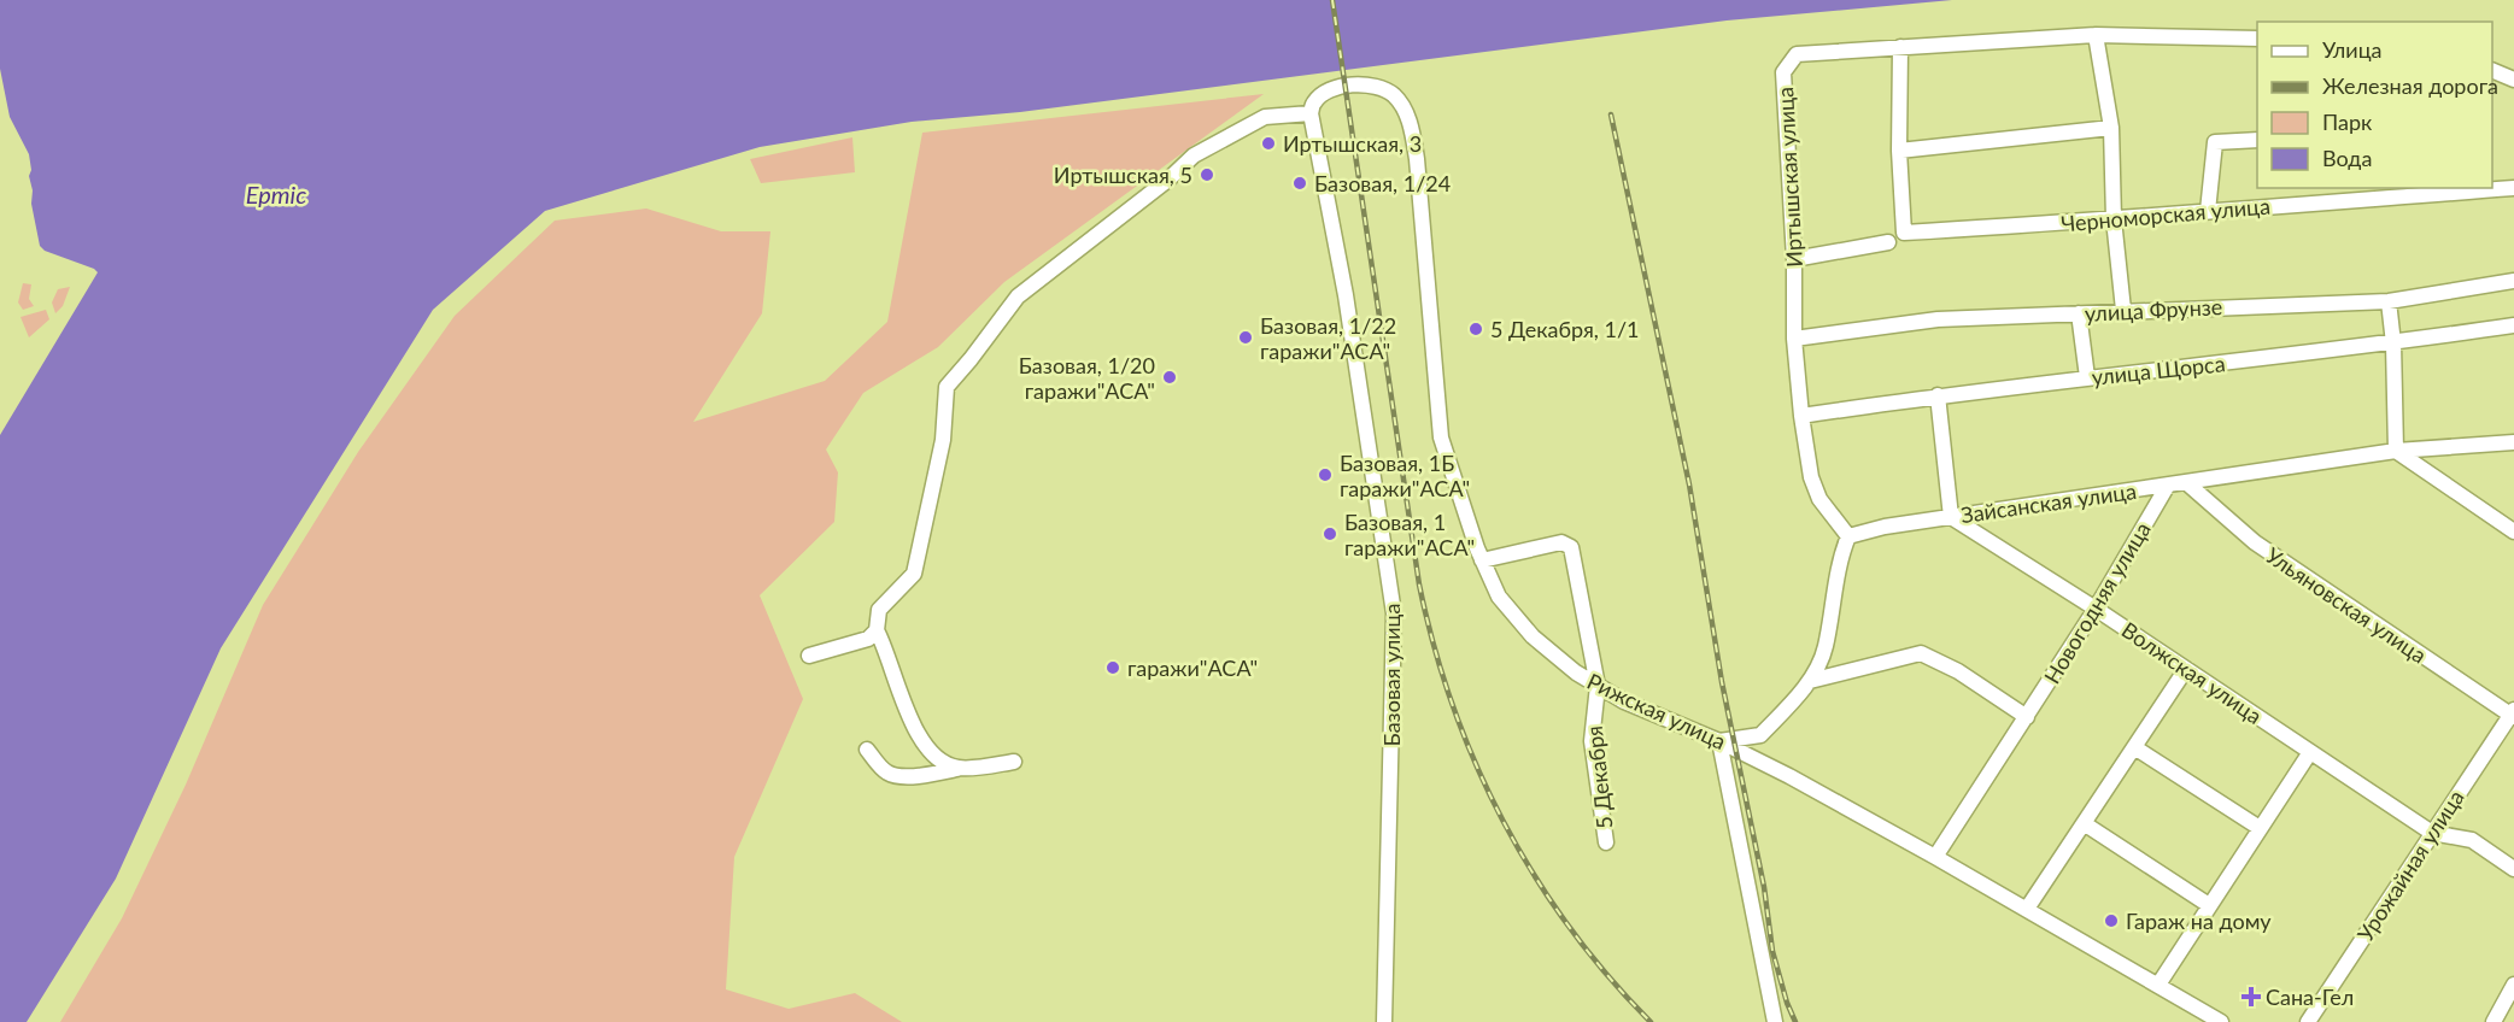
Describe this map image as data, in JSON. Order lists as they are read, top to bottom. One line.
{"streets":{"street":["Иртышская улица","Черноморская улица","улица Фрунзе","улица Щорса","Зайсанская улица","Новогодняя улица","Ульяновская улица","Волжская улица","Базовая улица","Рижская улица","5 Декабря","Урожайная улица"]},"crossings":[["Иртышская улица","улица Фрунзе"],["Иртышская улица","улица Щорса"],["Иртышская улица","Зайсанская улица"],["Зайсанская улица","Новогодняя улица"],["Зайсанская улица","Ульяновская улица"],["Зайсанская улица","Волжская улица"],["Новогодняя улица","Волжская улица"],["Новогодняя улица","Рижская улица"],["Ульяновская улица","Урожайная улица"],["Волжская улица","Урожайная улица"],["Базовая улица","Рижская улица"],["Рижская улица","5 Декабря"]],"water":["Ертіс"],"places":{"other":["Иртышская, 3","Иртышская, 5","Базовая, 1/24","5 Декабря, 1/1","Базовая, 1/22 гаражи\"ACА\"","Базовая, 1/20 гаражи\"ACА\"","Базовая, 1Б гаражи\"ACА\"","Базовая, 1 гаражи\"ACА\"","гаражи\"ACА\"","Гараж на дому"],"health":["Сана-Гел"]},"legend":["Улица","Железная дорога","Парк","Вода"]}
